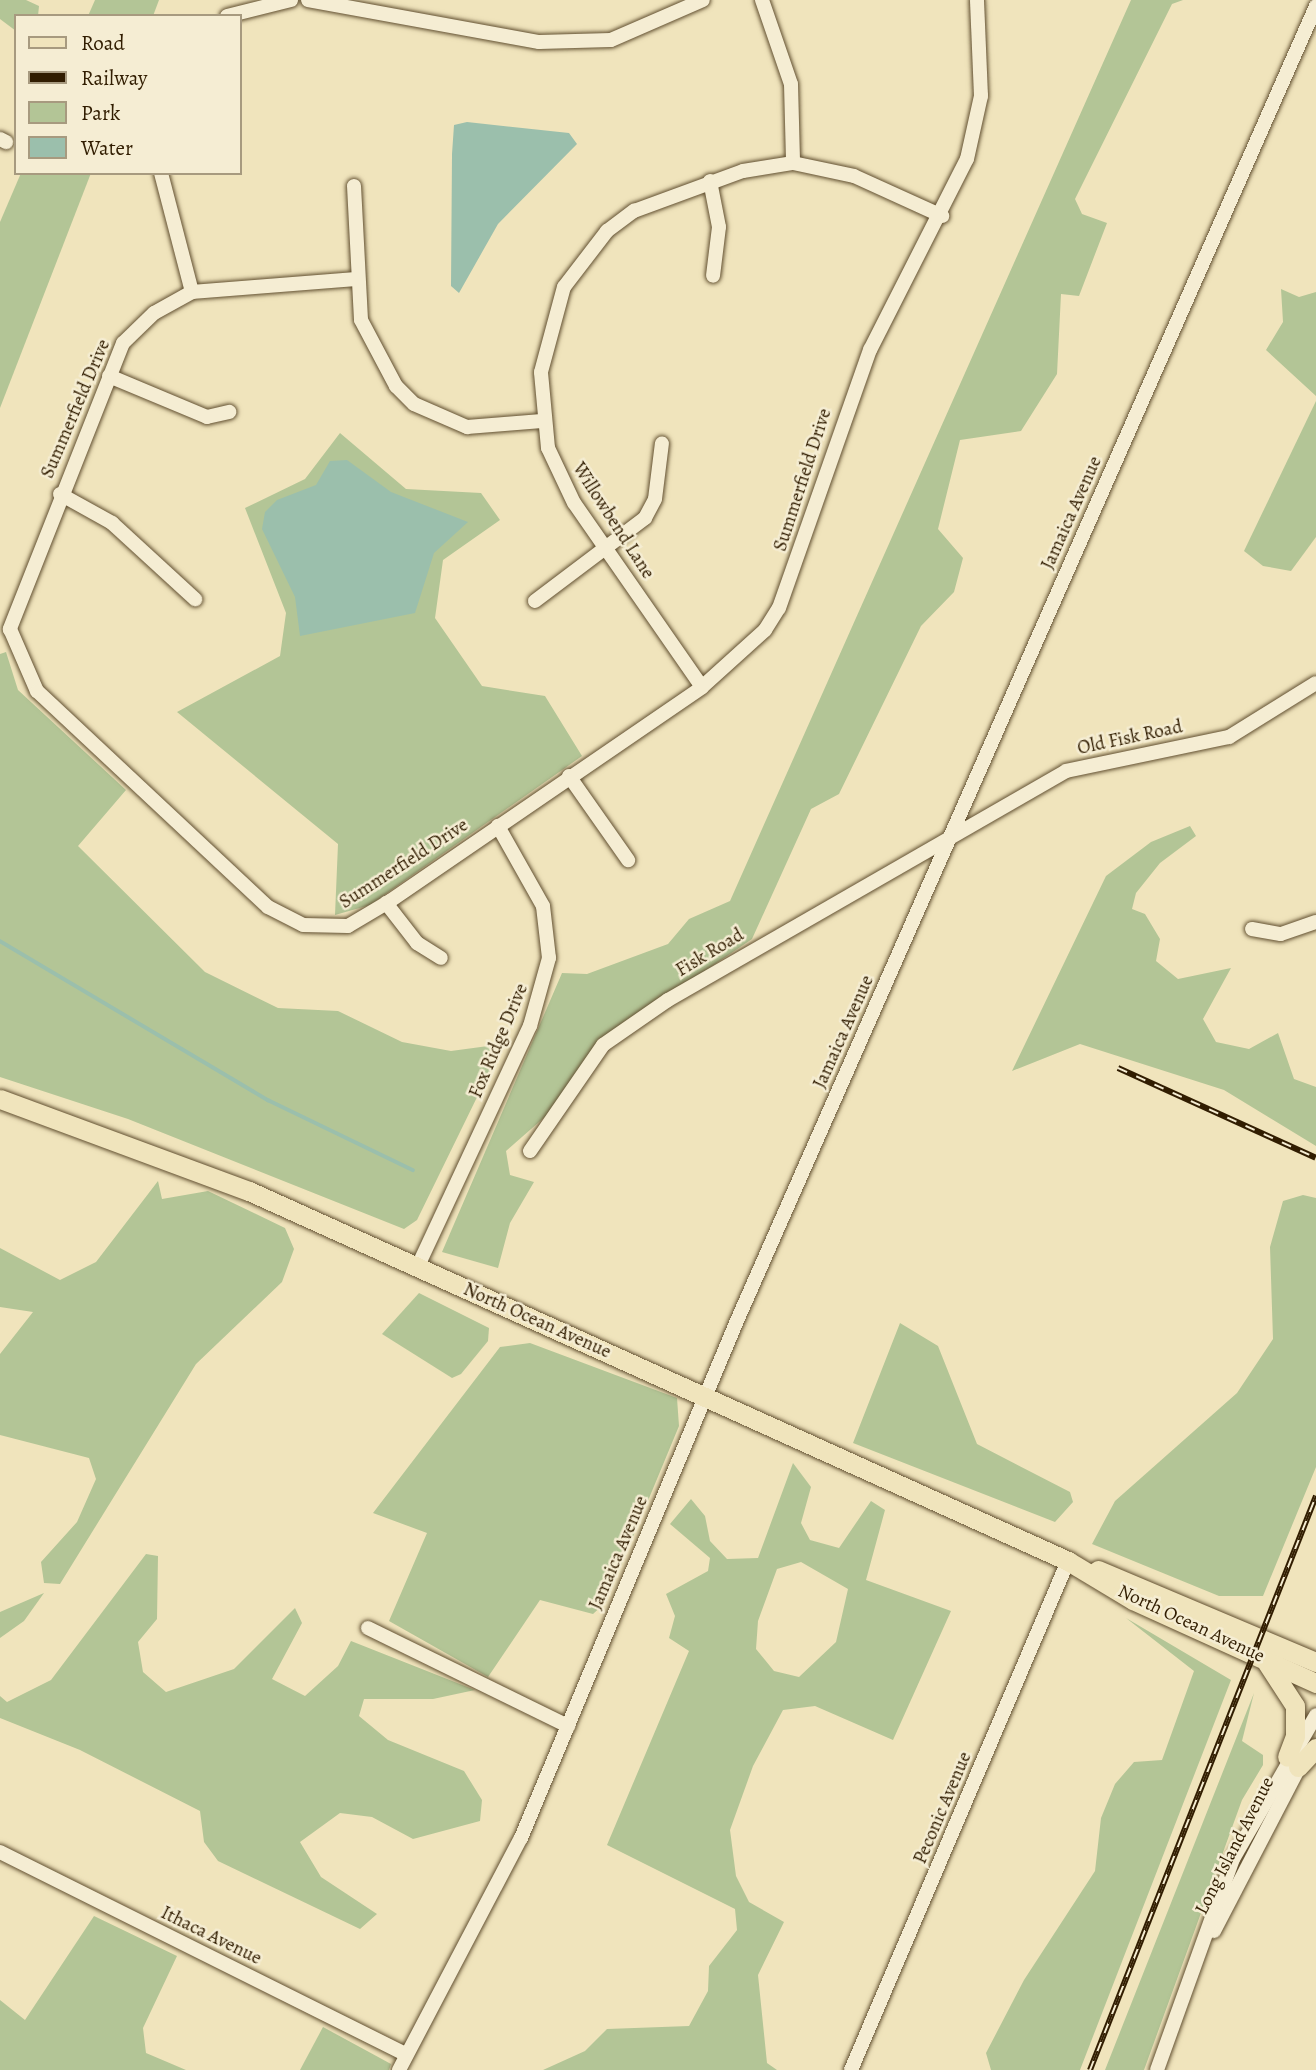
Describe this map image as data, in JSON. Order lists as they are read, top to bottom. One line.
{"streets":{"main road":["North Ocean Avenue"],"street":["Summerfield Drive","Jamaica Avenue","Willowbend Lane","Old Fisk Road","Fisk Road","Fox Ridge Drive","Peconic Avenue","Long Island Avenue","Ithaca Avenue"]},"crossings":[["Summerfield Drive","Willowbend Lane"],["Summerfield Drive","Fox Ridge Drive"],["Jamaica Avenue","Old Fisk Road"],["Jamaica Avenue","Fisk Road"],["Jamaica Avenue","North Ocean Avenue"],["Jamaica Avenue","Ithaca Avenue"],["Old Fisk Road","Fisk Road"],["Fox Ridge Drive","North Ocean Avenue"],["North Ocean Avenue","Peconic Avenue"]],"legend":["Road","Railway","Park","Water"]}
